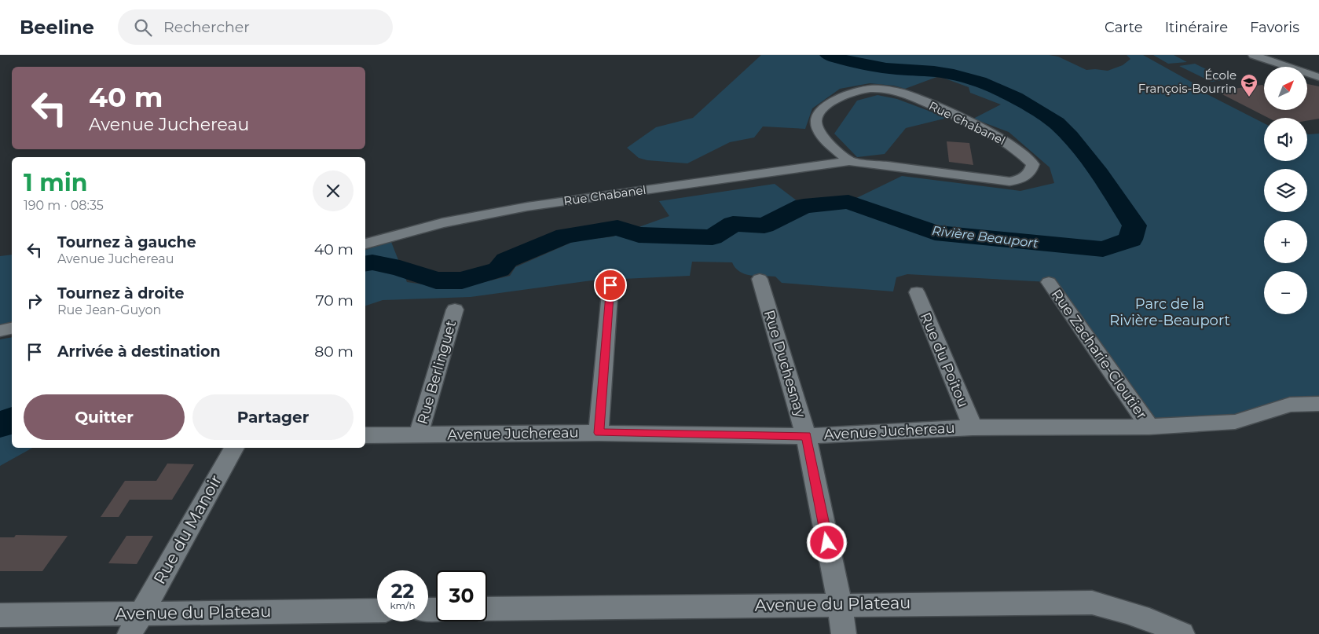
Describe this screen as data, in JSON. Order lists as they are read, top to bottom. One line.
{"streets":{"street":["Rue Chabanel","Rue Zacharie-Cloutier","Rue du Poitou","Rue Duchesnay","Rue Berlinguet","Avenue Juchereau","Rue du Manoir","Avenue du Plateau"]},"crossings":[["Rue Zacharie-Cloutier","Avenue Juchereau"],["Rue du Poitou","Avenue Juchereau"],["Rue Duchesnay","Avenue Juchereau"],["Rue Duchesnay","Avenue du Plateau"],["Rue Berlinguet","Avenue Juchereau"],["Rue du Manoir","Avenue du Plateau"]],"water":["Rivière Beauport"],"parks":["Parc de la Rivière-Beauport"],"places":{"school or university":["École François-Bourrin"]},"north":"top right","page":{"header":"Beeline","search":"Rechercher","nav":["Carte","Itinéraire","Favoris"],"map_buttons":["+","−"],"turn":["40 m","Avenue Juchereau"],"heading":["1 min","190 m · 08:35"],"list":[{"name":"Tournez à gauche","note":"Avenue Juchereau","value":"40 m"},{"name":"Tournez à droite","note":"Rue Jean-Guyon","value":"70 m"},{"name":"Arrivée à destination","value":"80 m"}],"buttons":["Quitter","Partager"],"speed":"22 km/h","limit":"30"}}
